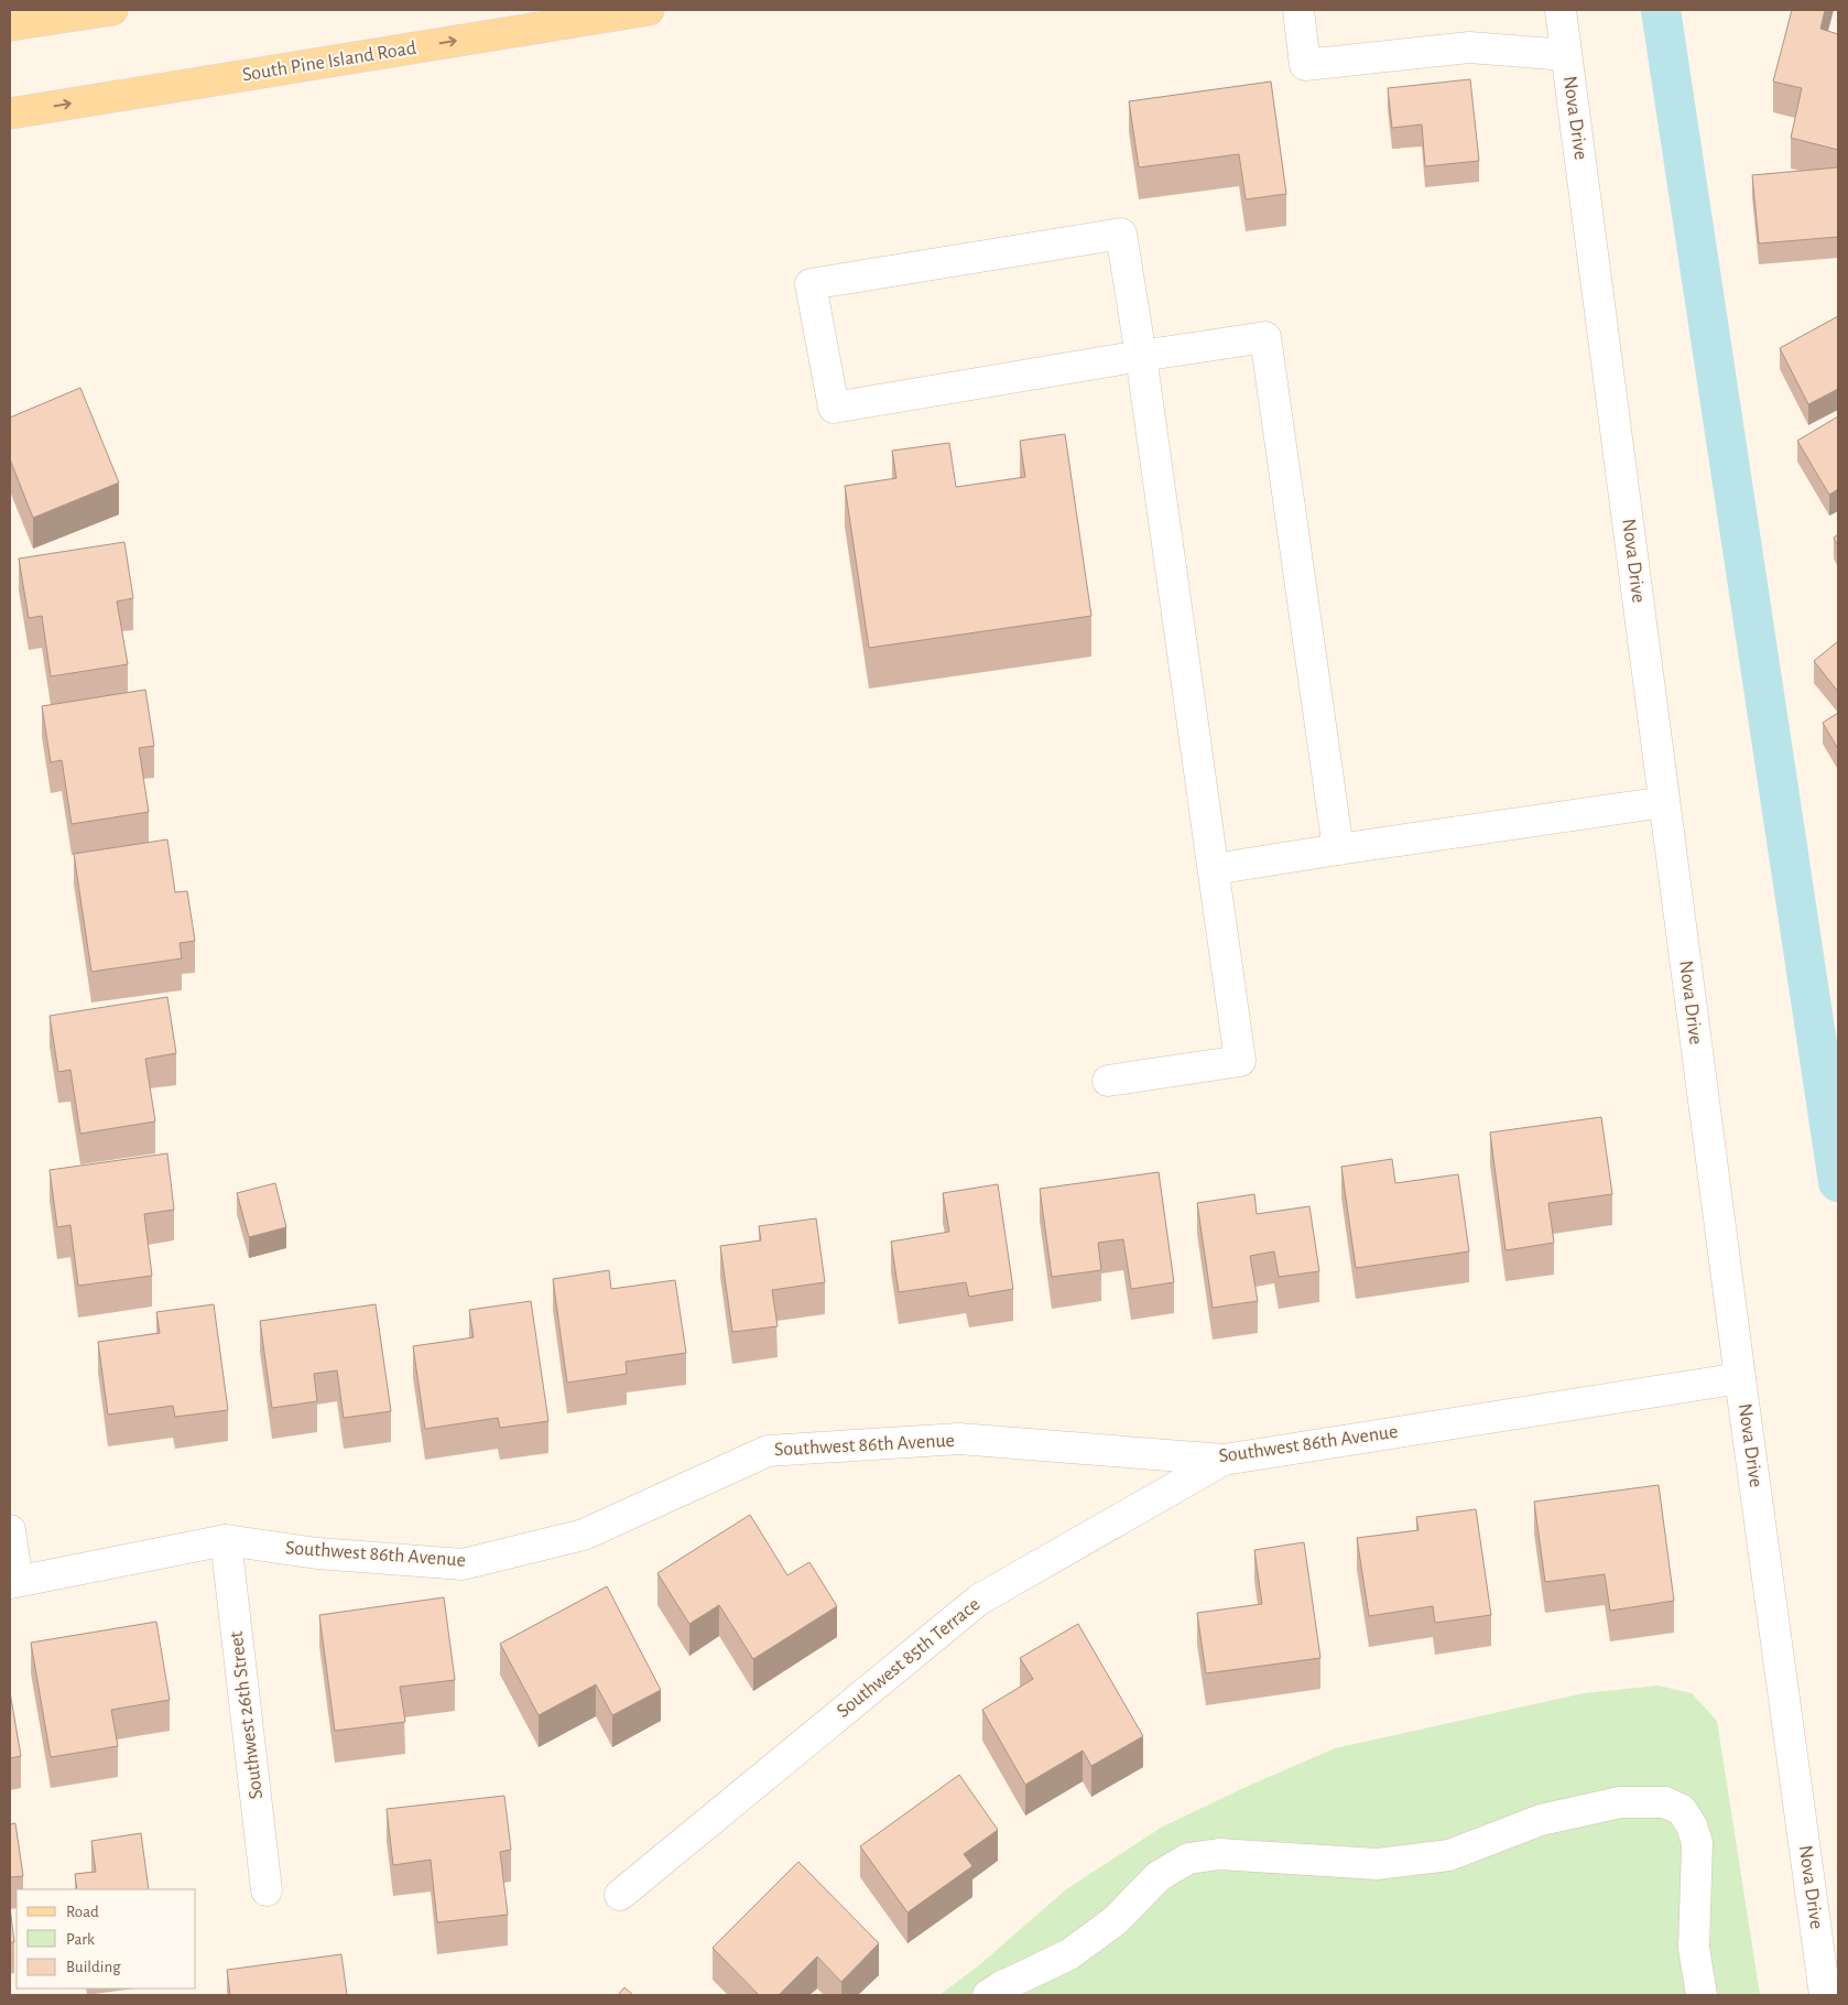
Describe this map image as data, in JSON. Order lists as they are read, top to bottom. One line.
{"streets":{"main road":["South Pine Island Road"],"street":["Nova Drive","Southwest 86th Avenue","Southwest 85th Terrace","Southwest 26th Street"]},"crossings":[["Nova Drive","Southwest 86th Avenue"],["Southwest 86th Avenue","Southwest 85th Terrace"],["Southwest 86th Avenue","Southwest 26th Street"]],"one_way":["South Pine Island Road"],"legend":["Road","Park","Building"]}
